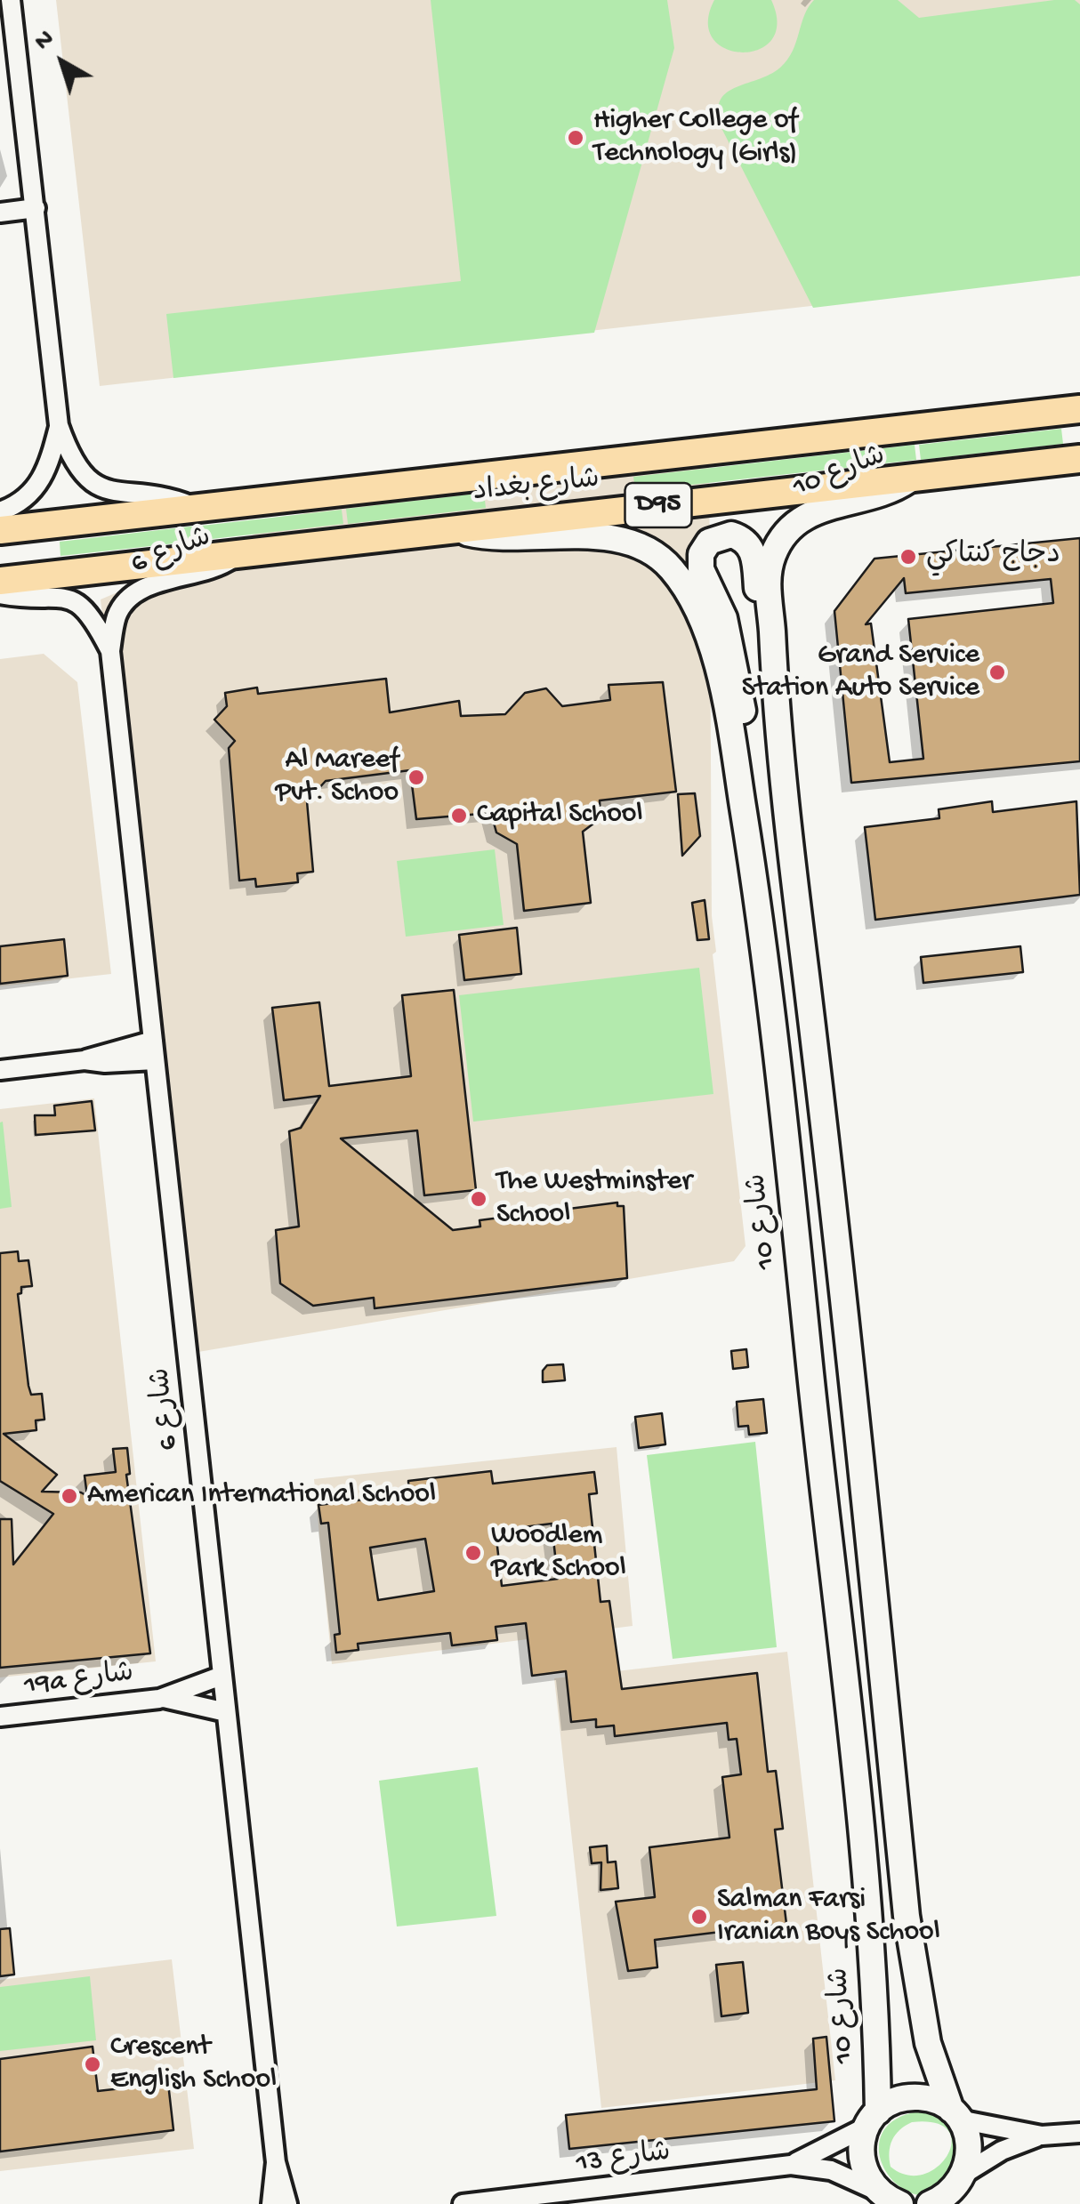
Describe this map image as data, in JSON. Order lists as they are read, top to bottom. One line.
{"streets":{"main road":["شارع بغداد","D95"],"street":["شارع 10","شارع 6","19a شارع","شارع 13"]},"crossings":[["شارع 10","شارع بغداد"],["شارع 10","شارع 13"],["شارع بغداد","شارع 6"],["شارع 6","19a شارع"]],"places":["Higher College of Technology (Girls)","دجاج كنتاكي","Grand Service Station Auto Service","Al Mareef Pvt. Schoo","Capital School","The Westminster School","American International School","Woodlem Park School","Salman Farsi Iranian Boys School","Crescent English School"],"north":"top left"}
